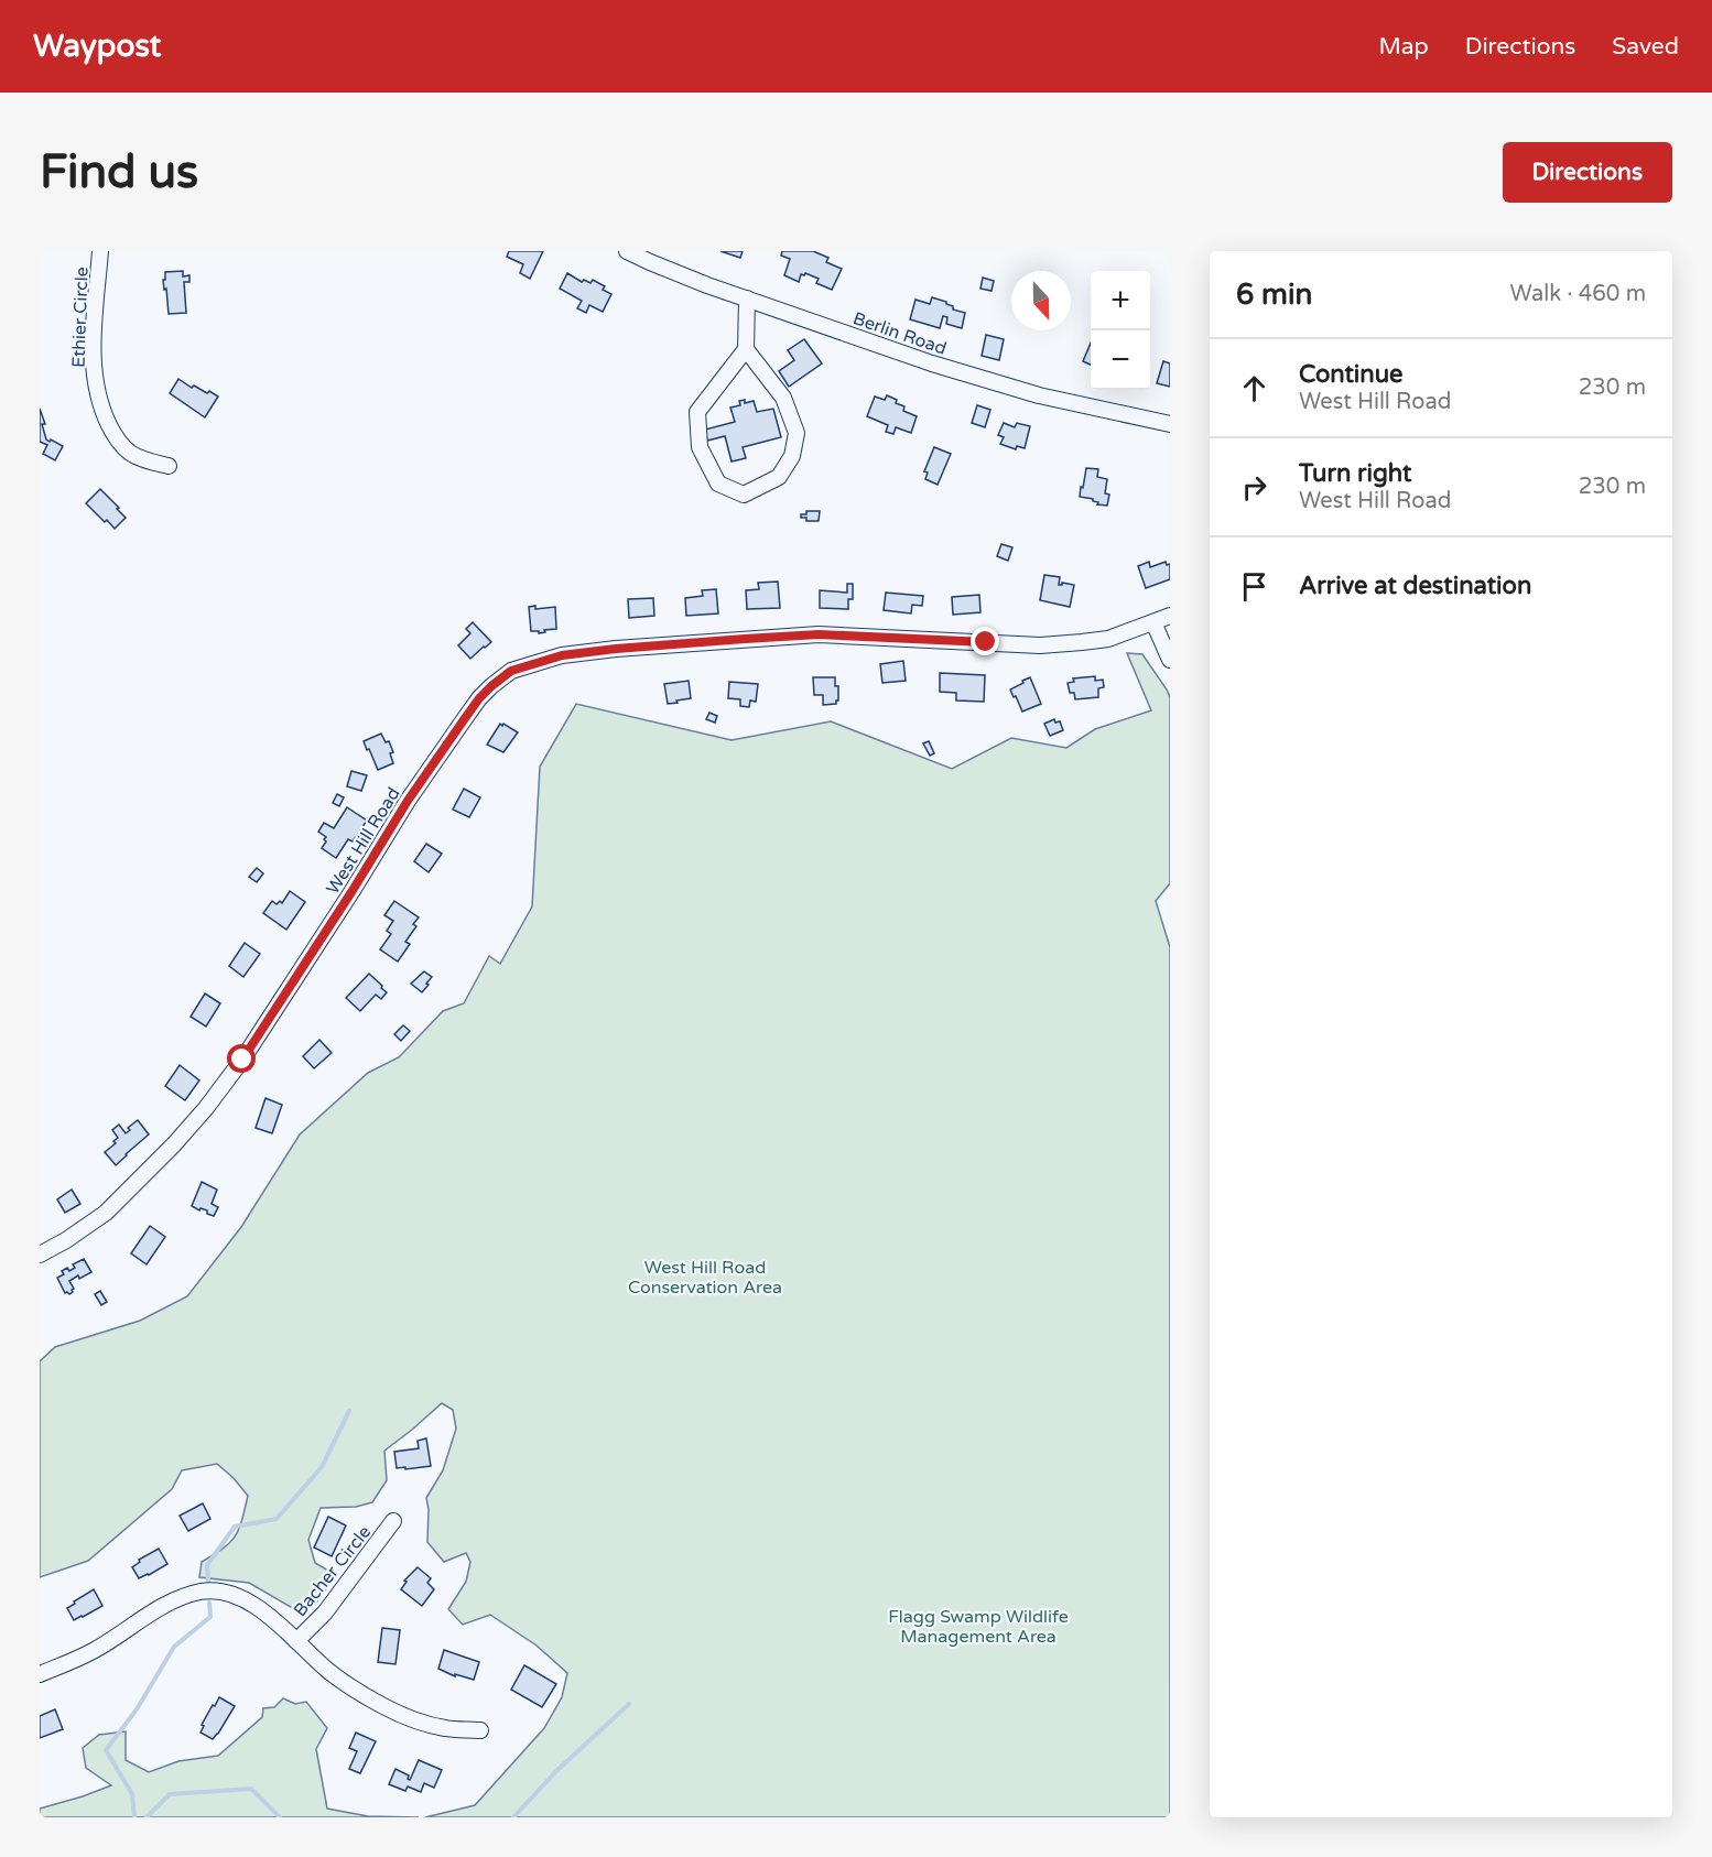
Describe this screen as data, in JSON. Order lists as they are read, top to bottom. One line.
{"streets":{"street":["Ethier Circle","Berlin Road","West Hill Road","Bacher Circle"]},"parks":["West Hill Road Conservation Area","Flagg Swamp Wildlife Management Area"],"north":"bottom","page":{"header":"Waypost","nav":["Map","Directions","Saved"],"buttons":"Directions","title":"Find us","heading":["6 min","Walk · 460 m"],"map_buttons":["+","−"],"list":[["Continue","West Hill Road","230 m"],["Turn right","West Hill Road","230 m"],"Arrive at destination"]}}
